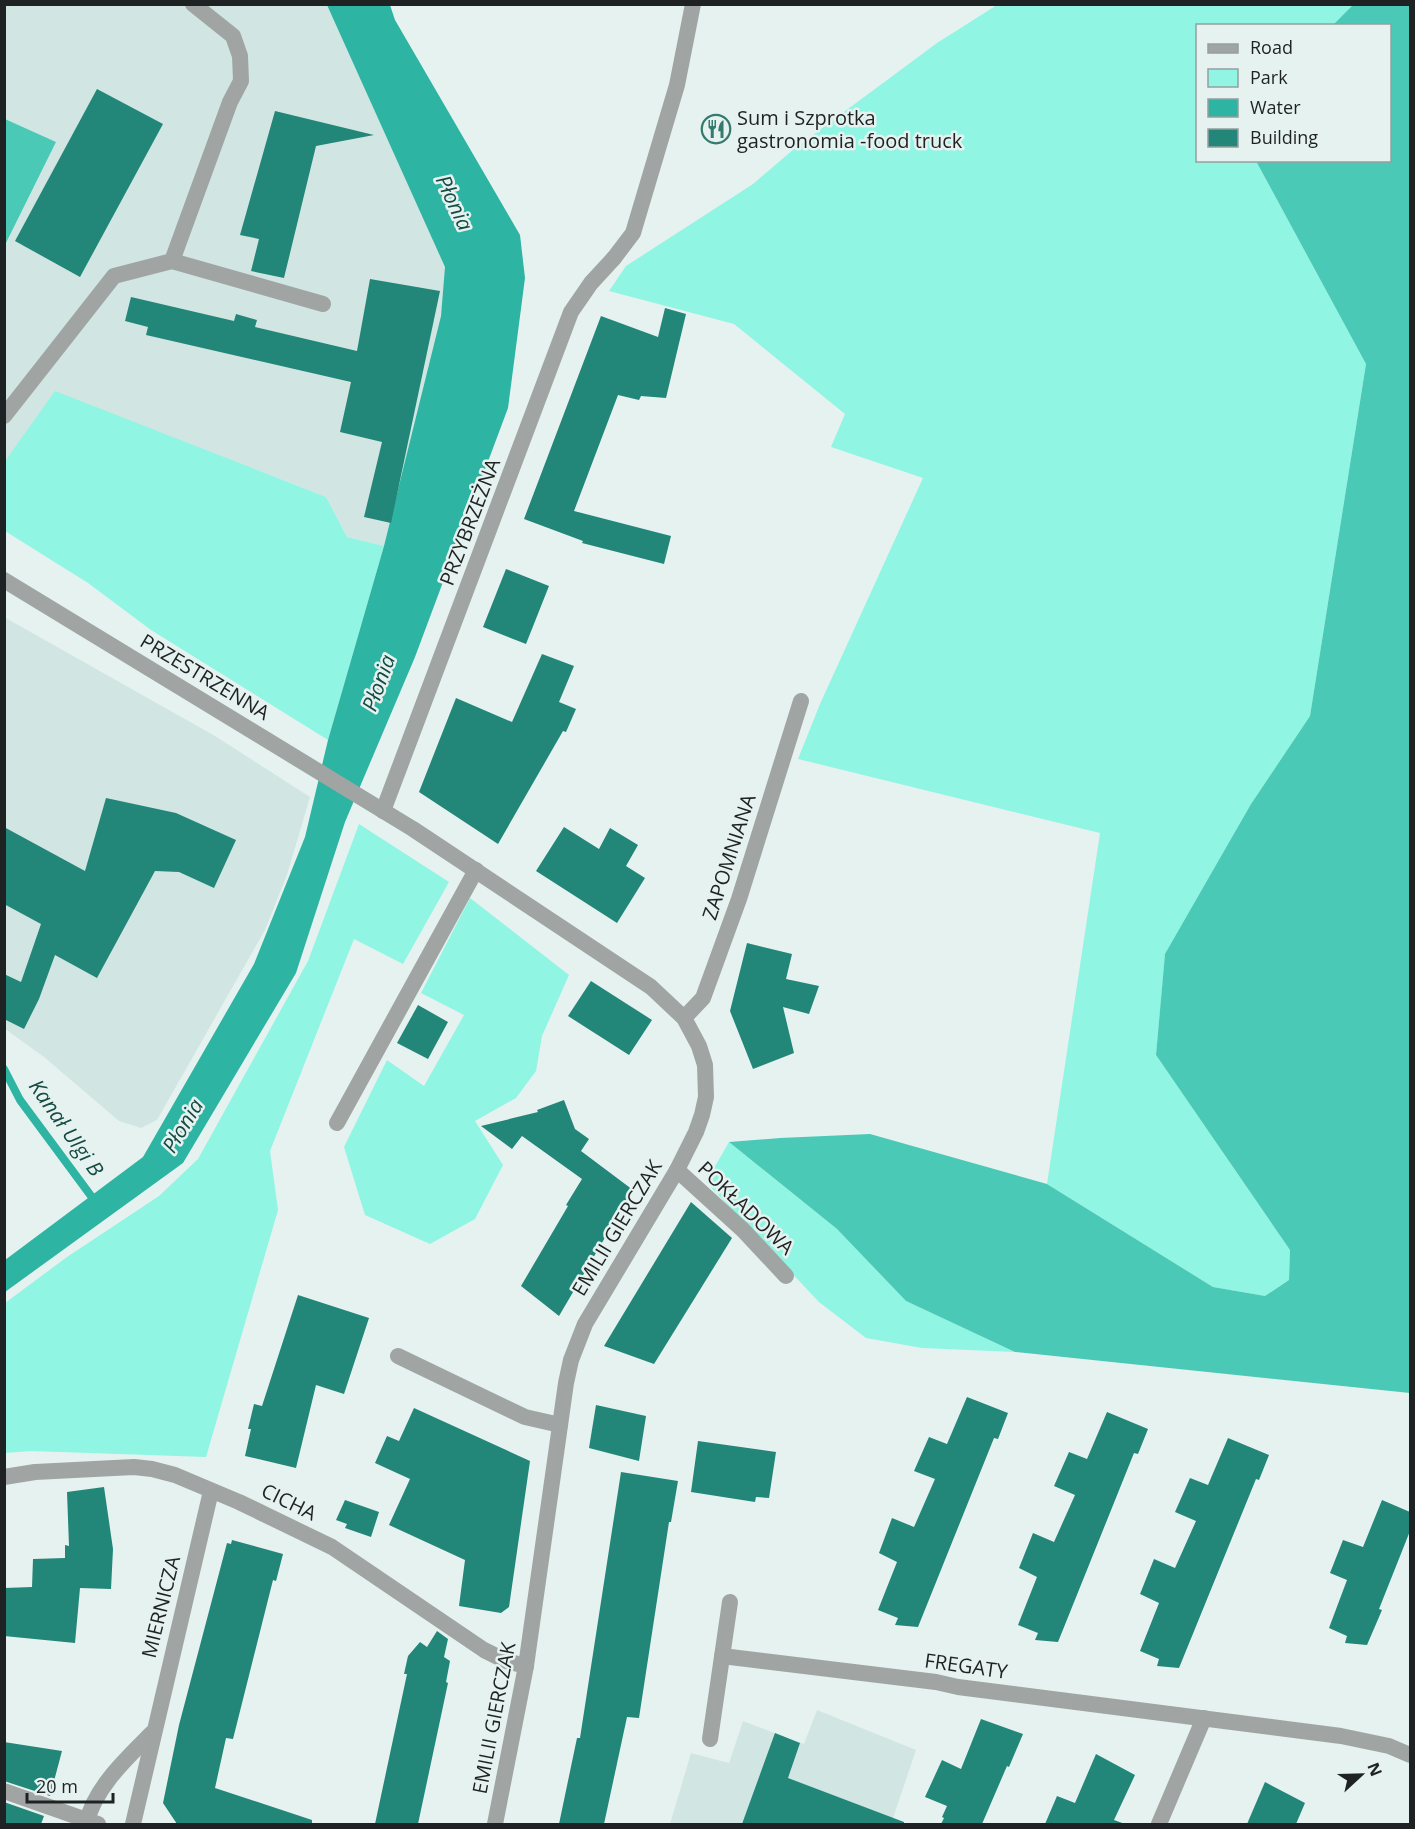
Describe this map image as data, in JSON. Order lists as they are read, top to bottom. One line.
{"streets":{"street":["PRZYBRZEŻNA","PRZESTRZENNA","ZAPOMNIANA","POKŁADOWA","EMILII GIERCZAK","CICHA","MIERNICZA","FREGATY"]},"crossings":[["PRZYBRZEŻNA","PRZESTRZENNA"],["PRZYBRZEŻNA","EMILII GIERCZAK"],["PRZESTRZENNA","EMILII GIERCZAK"],["ZAPOMNIANA","EMILII GIERCZAK"],["POKŁADOWA","EMILII GIERCZAK"],["EMILII GIERCZAK","CICHA"],["CICHA","MIERNICZA"]],"water":["Płonia","Kanał Ulgi B"],"places":{"restaurant":["Sum i Szprotka gastronomia -food truck"]},"legend":["Road","Park","Water","Building"],"scale_bar":"20 m","north":"right"}
